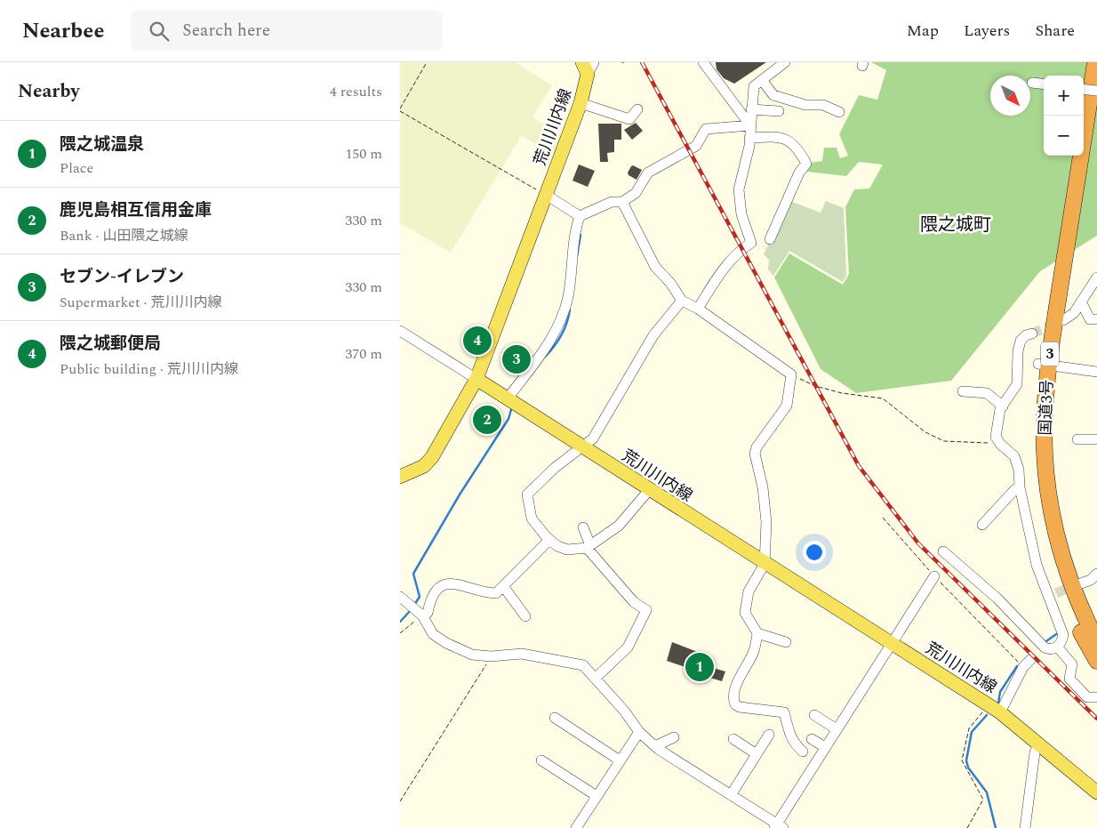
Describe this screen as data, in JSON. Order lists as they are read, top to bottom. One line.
{"streets":{"highway":["3","国道3号"],"main road":["荒川川内線"]},"districts":["隈之城町"],"north":"bottom right","page":{"header":"Nearbee","search":"Search here","nav":["Map","Layers","Share"],"heading":["Nearby","4 results"],"map_buttons":["+","−"],"list":[{"mark":"1","name":"隈之城温泉","note":"Place","value":"150 m"},{"mark":"2","name":"鹿児島相互信用金庫","note":"Bank · 山田隈之城線","value":"330 m"},{"mark":"3","name":"セブン-イレブン","note":"Supermarket · 荒川川内線","value":"330 m"},{"mark":"4","name":"隈之城郵便局","note":"Public building · 荒川川内線","value":"370 m"}],"pins":["4","3","2","1"]}}
